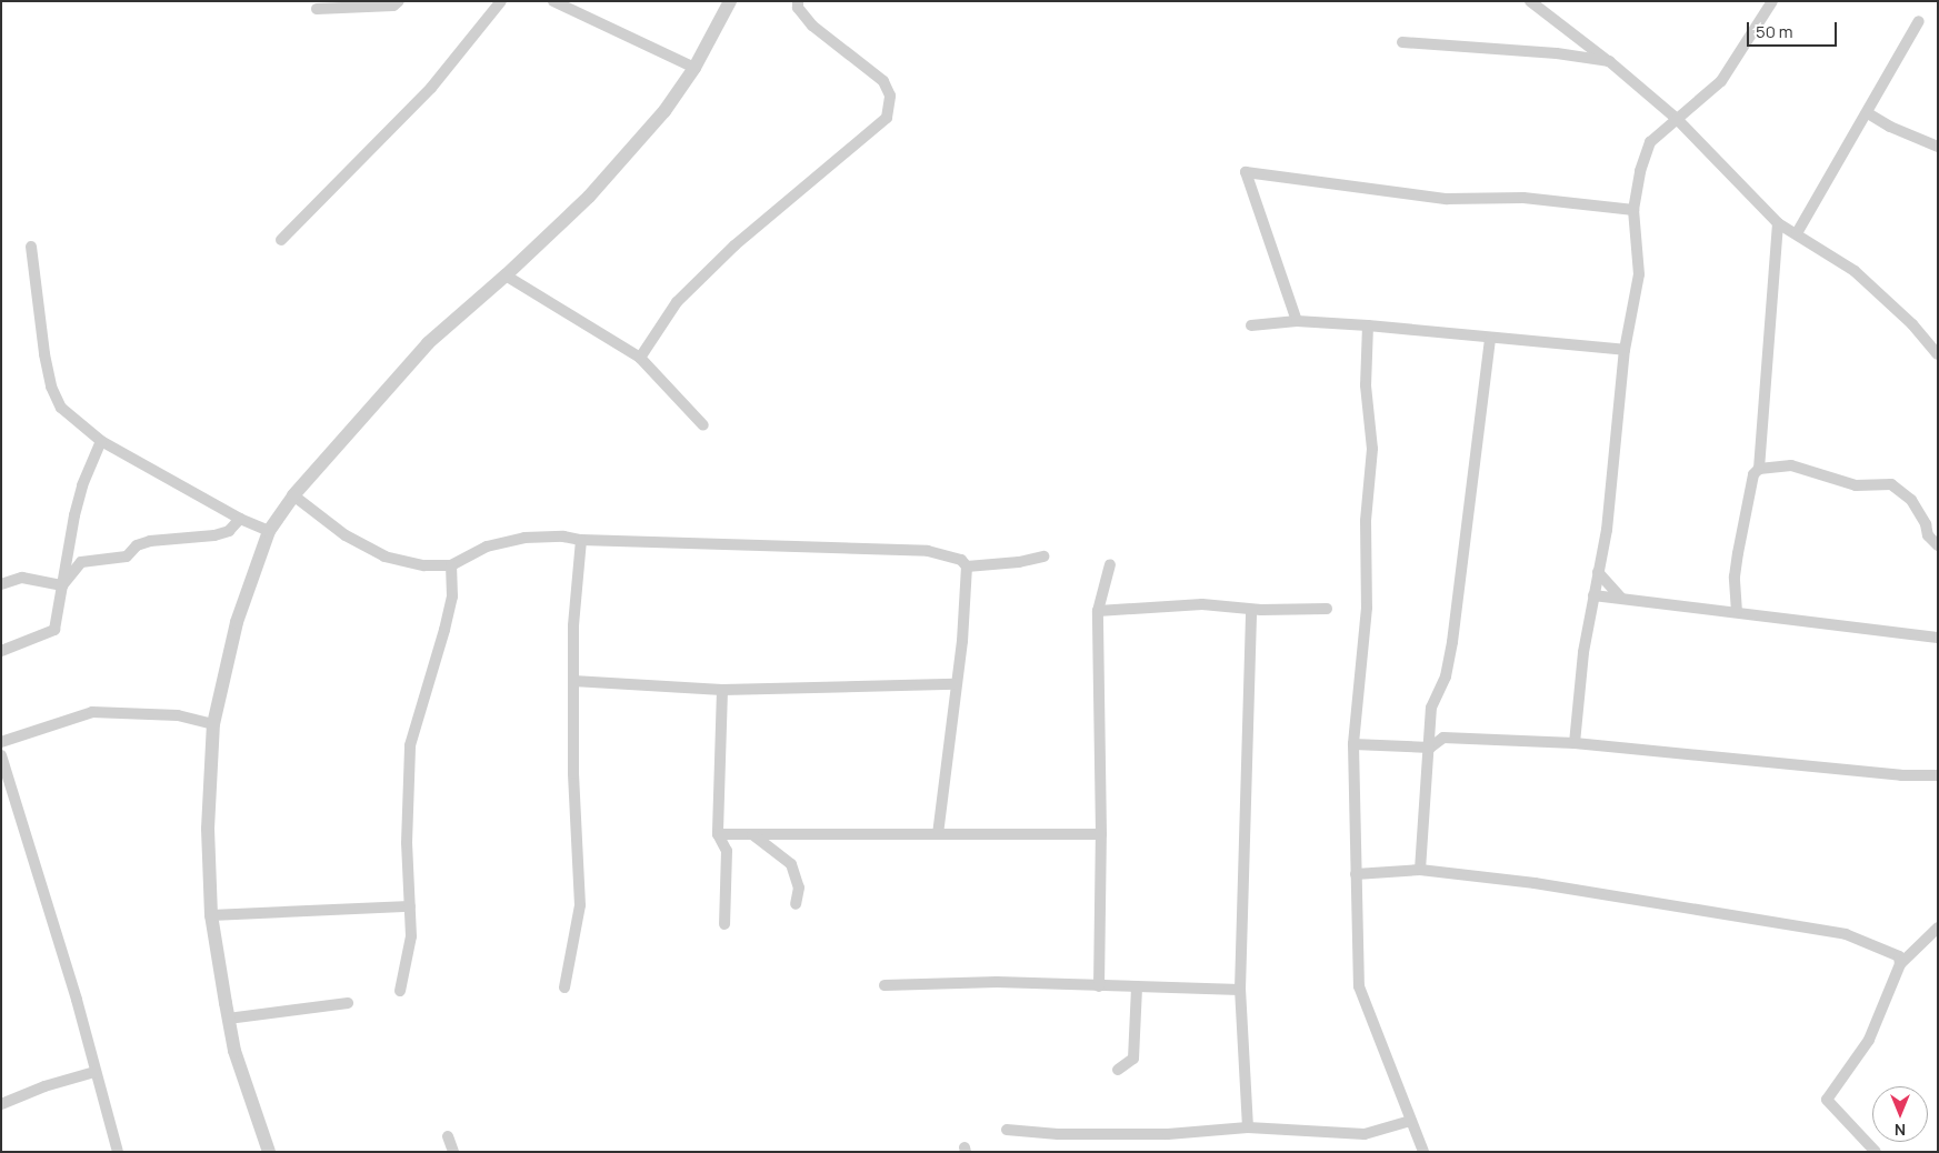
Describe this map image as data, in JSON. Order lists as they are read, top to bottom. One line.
{"scale_bar":"50 m","north":"bottom"}
